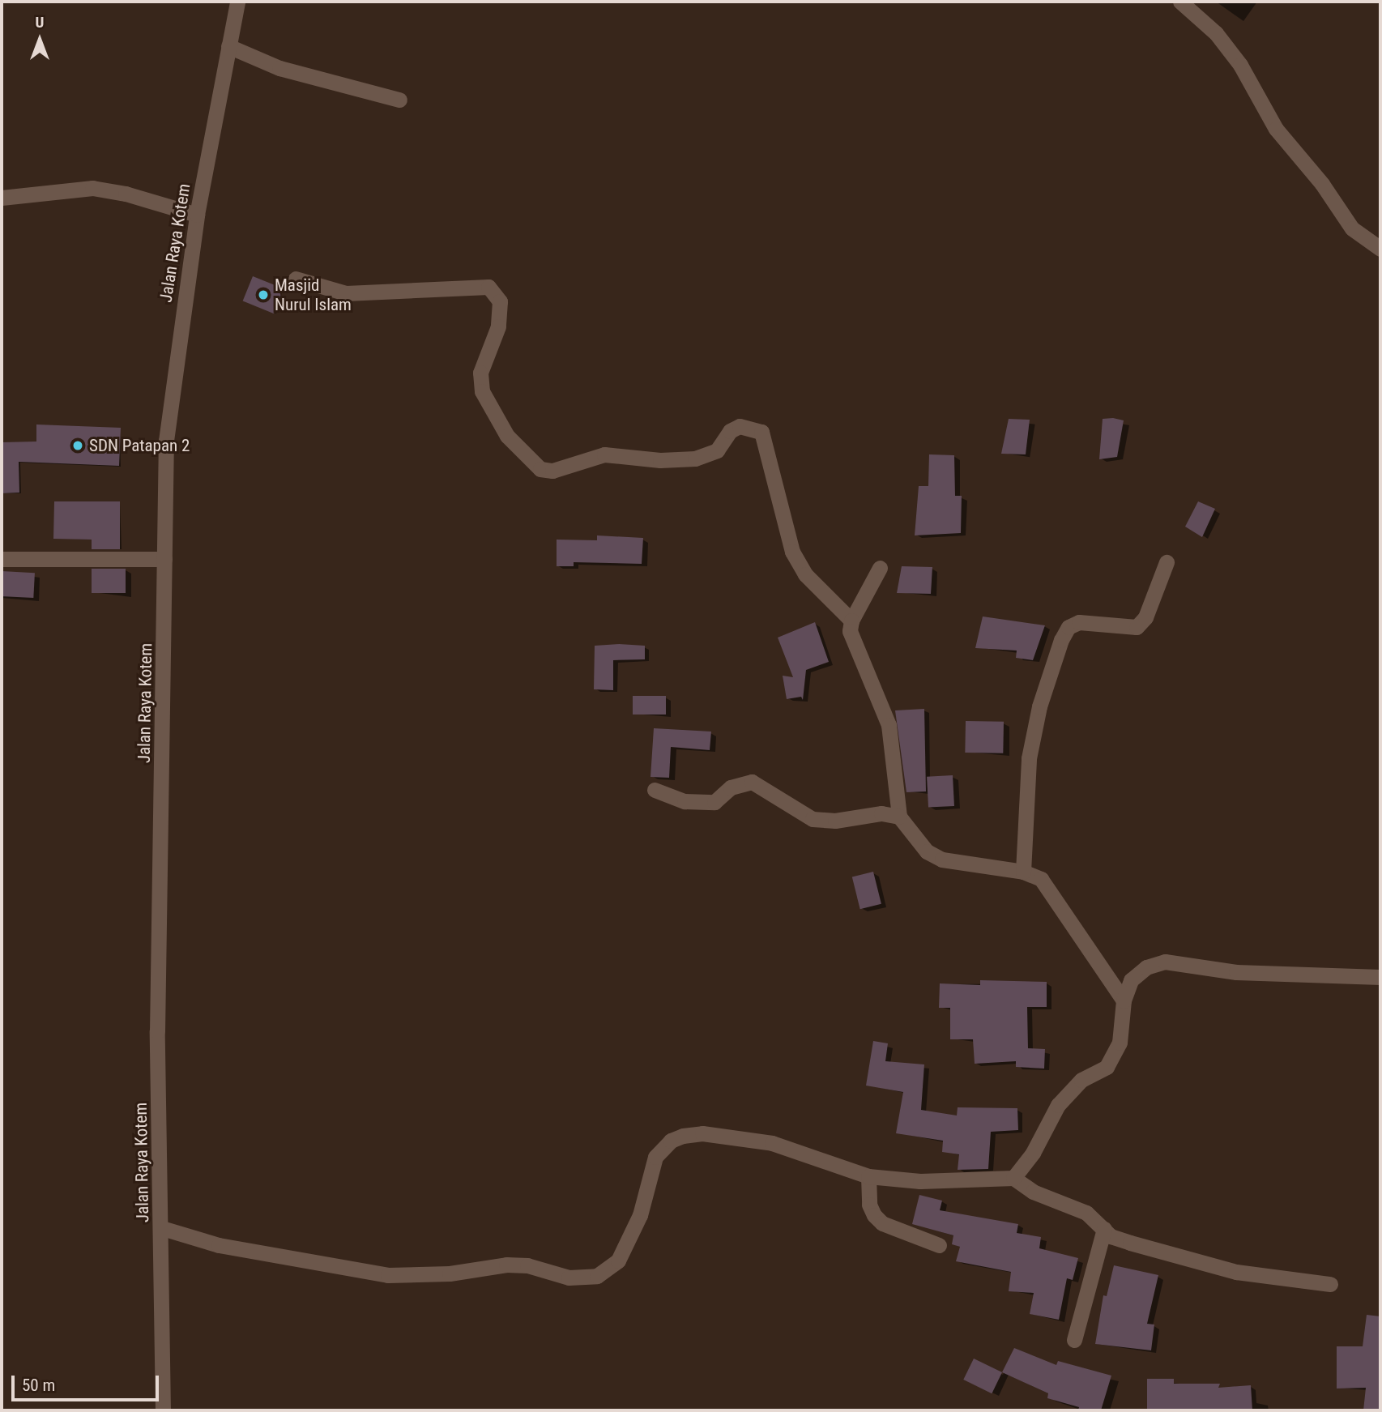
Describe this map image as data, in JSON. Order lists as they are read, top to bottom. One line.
{"streets":{"street":["Jalan Raya Kotem"]},"places":["Masjid Nurul Islam","SDN Patapan 2"],"scale_bar":"50 m","north":"top"}
